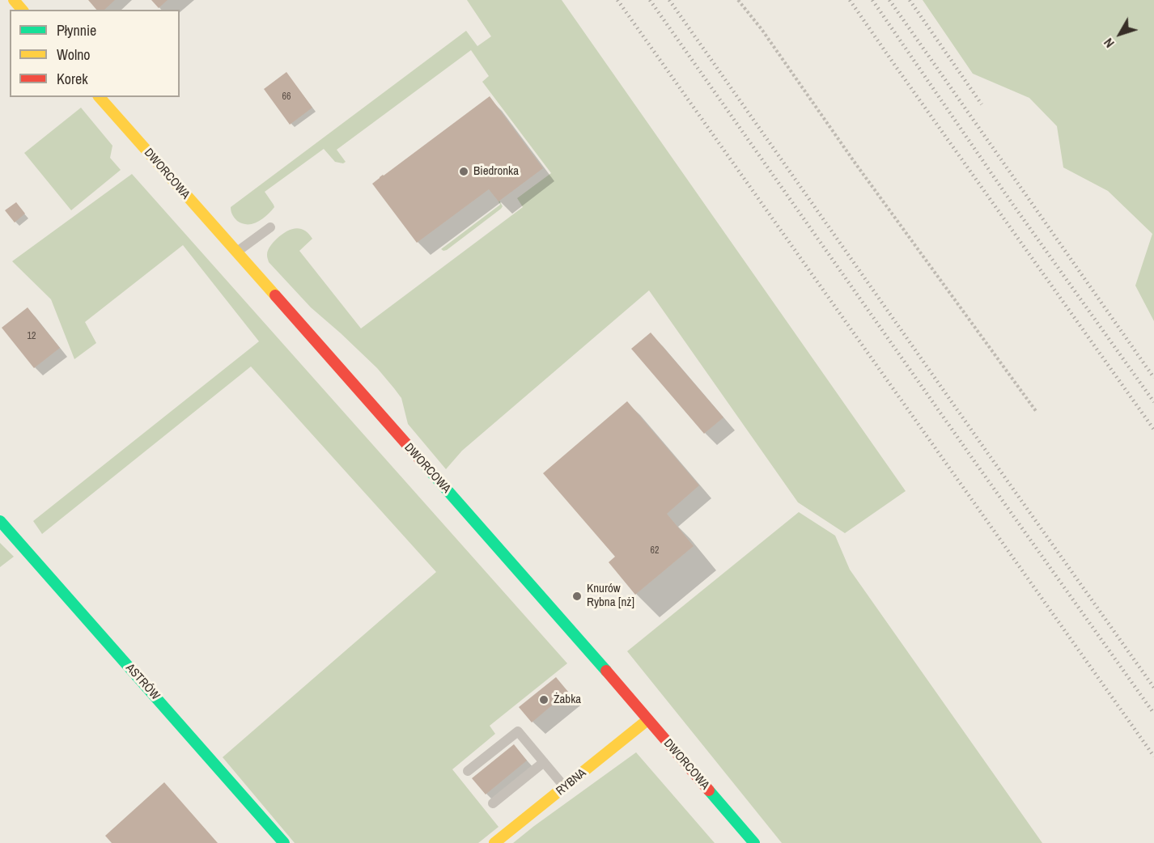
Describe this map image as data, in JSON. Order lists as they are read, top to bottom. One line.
{"streets":{"main road":["DWORCOWA","ASTRÓW","RYBNA"]},"crossings":[["DWORCOWA","RYBNA"]],"places":["Biedronka","Knurów Rybna [nż]","Żabka"],"house_numbers":["66","12","62"],"legend":["Płynnie","Wolno","Korek"],"north":"bottom left"}
